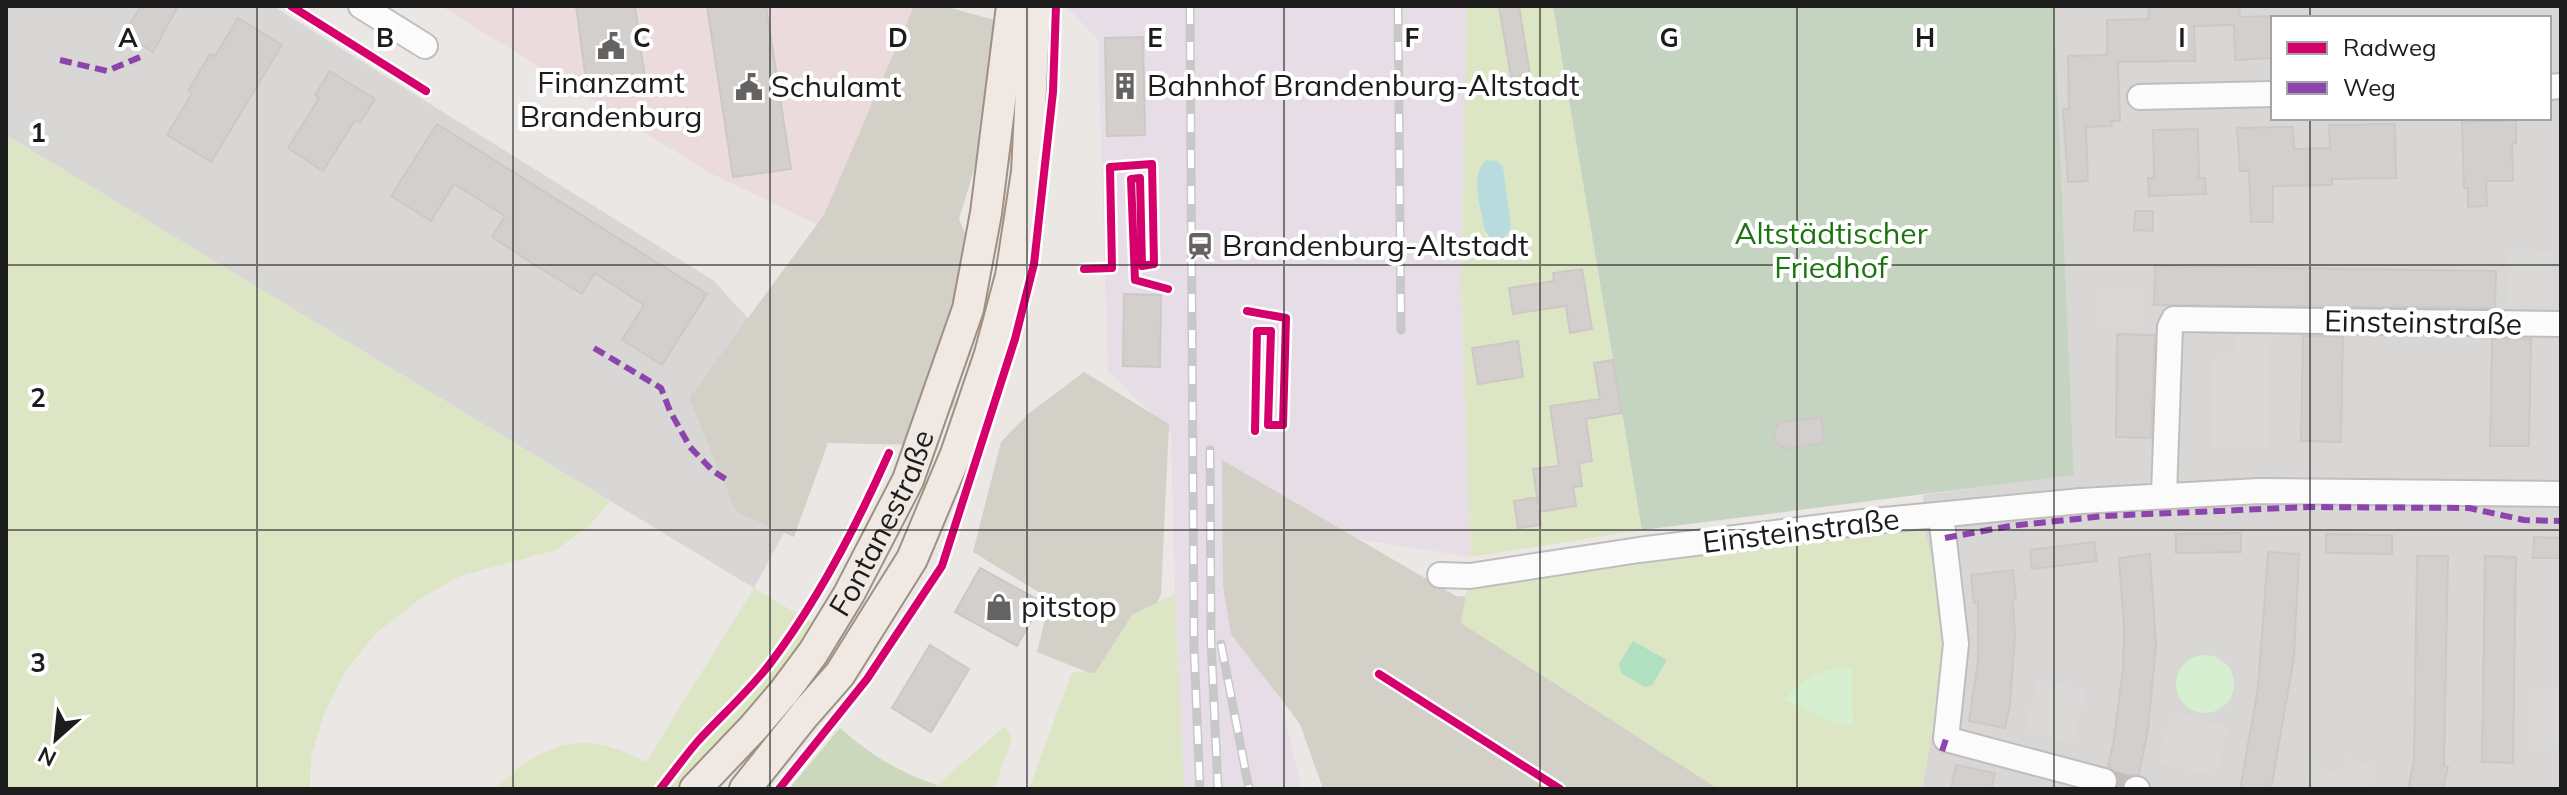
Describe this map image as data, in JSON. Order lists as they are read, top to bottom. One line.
{"streets":{"main road":["Fontanestraße"],"street":["Einsteinstraße"]},"parks":["Altstädtischer Friedhof"],"places":{"public building":["Finanzamt Brandenburg","Schulamt"],"building":["Bahnhof Brandenburg-Altstadt"],"station":["Brandenburg-Altstadt"],"shop":["pitstop"]},"legend":["Radweg","Weg"],"north":"bottom left","grid":{"columns":["A","B","C","D","E","F","G","H","I"],"rows":["1","2","3"]}}
